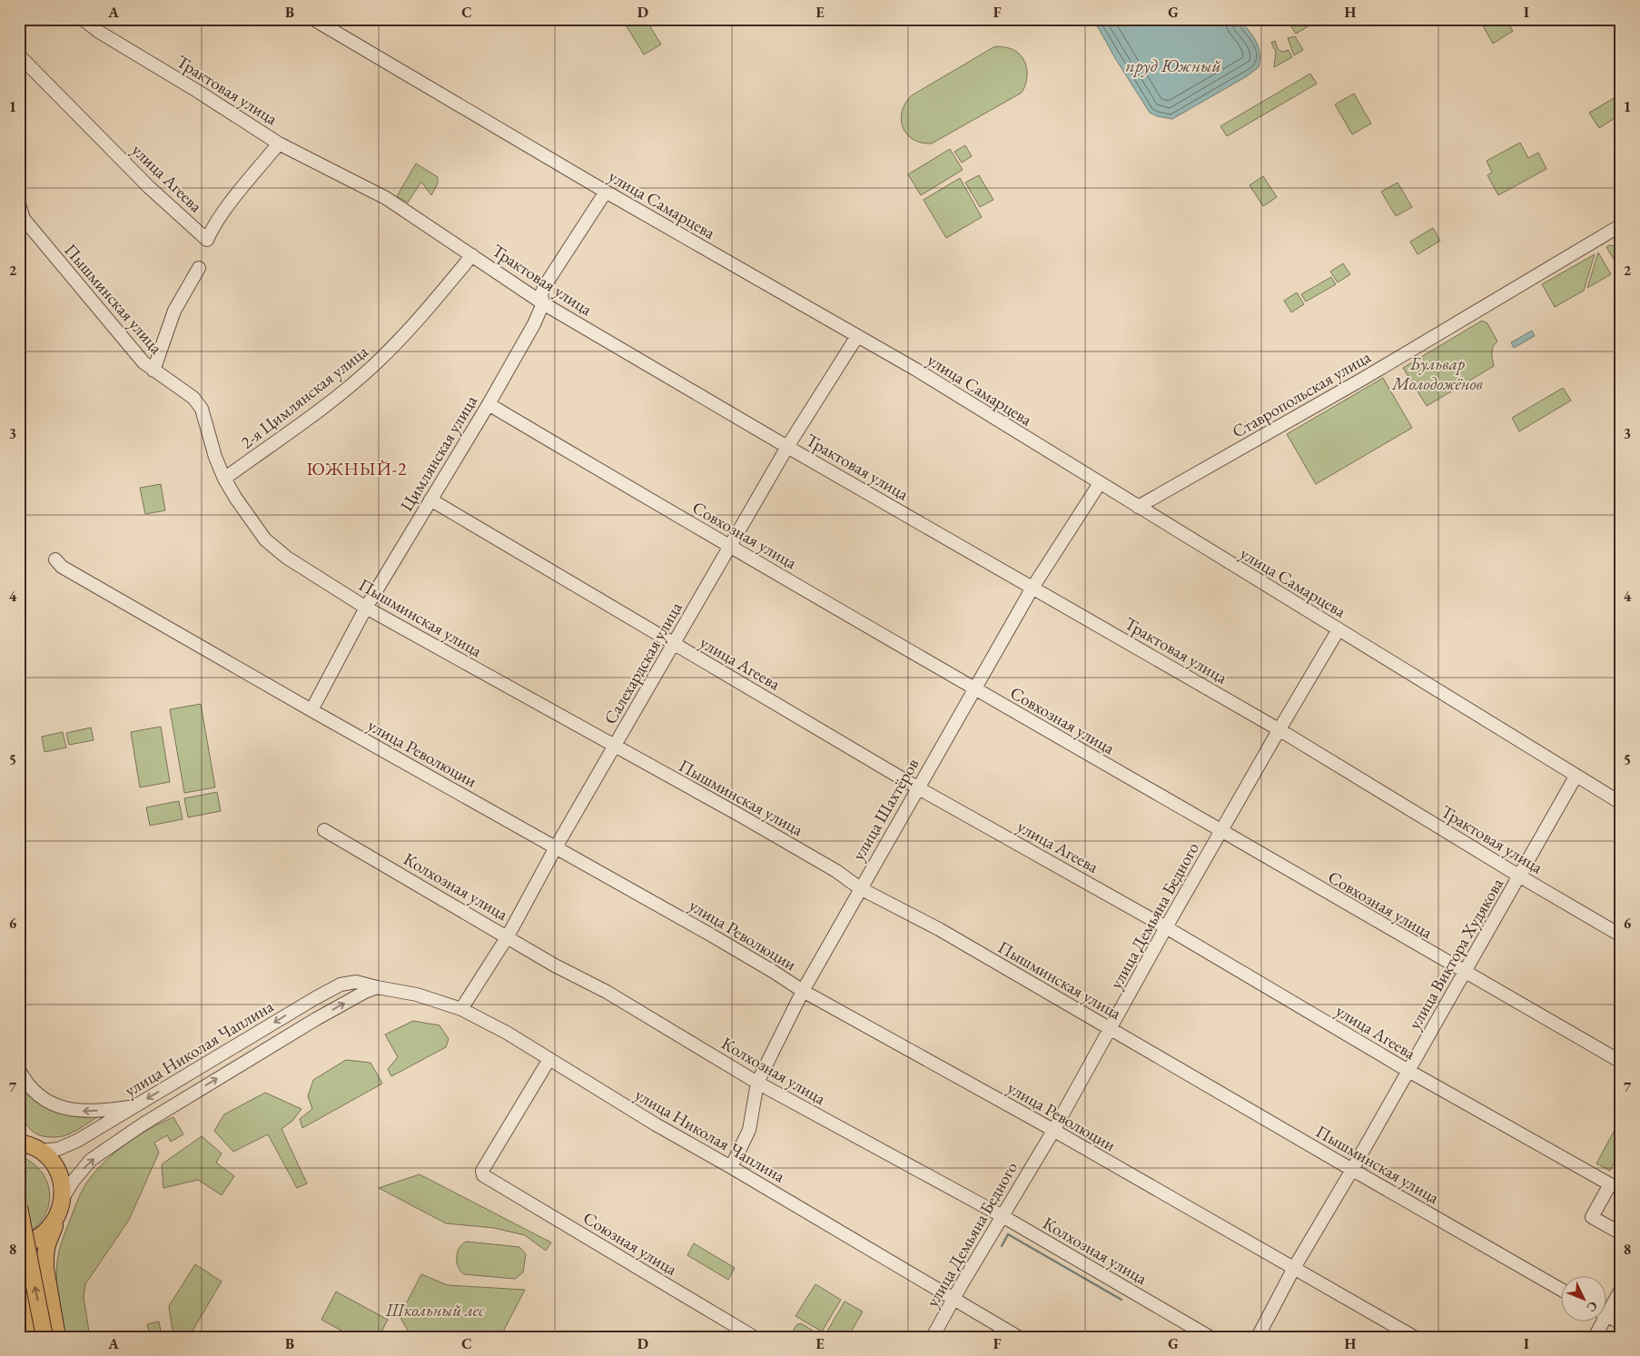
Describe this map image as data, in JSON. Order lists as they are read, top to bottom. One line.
{"streets":{"street":["Трактовая улица","улица Агеева","улица Самарцева","Пышминская улица","Ставропольская улица","2-я Цимлянская улица","Цимлянская улица","Совхозная улица","Салехардская улица","улица Революции","улица Шахтёров","Колхозная улица","улица Демьяна Бедного","улица Виктора Худякова","улица Николая Чаплина","Союзная улица"]},"crossings":[["Трактовая улица","улица Агеева"],["Трактовая улица","2-я Цимлянская улица"],["Трактовая улица","Цимлянская улица"],["Трактовая улица","Салехардская улица"],["Трактовая улица","улица Шахтёров"],["Трактовая улица","улица Демьяна Бедного"],["Трактовая улица","улица Виктора Худякова"],["улица Агеева","Цимлянская улица"],["улица Агеева","Салехардская улица"],["улица Агеева","улица Шахтёров"],["улица Агеева","улица Демьяна Бедного"],["улица Агеева","улица Виктора Худякова"],["улица Самарцева","Ставропольская улица"],["улица Самарцева","Цимлянская улица"],["улица Самарцева","Салехардская улица"],["улица Самарцева","улица Шахтёров"],["улица Самарцева","улица Демьяна Бедного"],["улица Самарцева","улица Виктора Худякова"],["Пышминская улица","2-я Цимлянская улица"],["Пышминская улица","Цимлянская улица"],["Пышминская улица","Салехардская улица"],["Пышминская улица","улица Шахтёров"],["Пышминская улица","улица Демьяна Бедного"],["Пышминская улица","улица Виктора Худякова"],["Цимлянская улица","Совхозная улица"],["Цимлянская улица","улица Революции"],["Совхозная улица","Салехардская улица"],["Совхозная улица","улица Шахтёров"],["Совхозная улица","улица Демьяна Бедного"],["Совхозная улица","улица Виктора Худякова"],["Салехардская улица","улица Революции"],["Салехардская улица","Колхозная улица"],["Салехардская улица","улица Николая Чаплина"],["улица Революции","улица Шахтёров"],["улица Революции","улица Демьяна Бедного"],["улица Революции","улица Виктора Худякова"],["улица Шахтёров","Колхозная улица"],["улица Шахтёров","улица Николая Чаплина"],["Колхозная улица","улица Демьяна Бедного"],["улица Демьяна Бедного","улица Николая Чаплина"],["улица Николая Чаплина","Союзная улица"]],"districts":["ЮЖНЫЙ-2"],"water":["пруд Южный"],"parks":["Бульвар Молодожёнов","Школьный лес"],"north":"bottom right","grid":{"columns":["A","B","C","D","E","F","G","H","I"],"rows":["1","2","3","4","5","6","7","8"]}}
